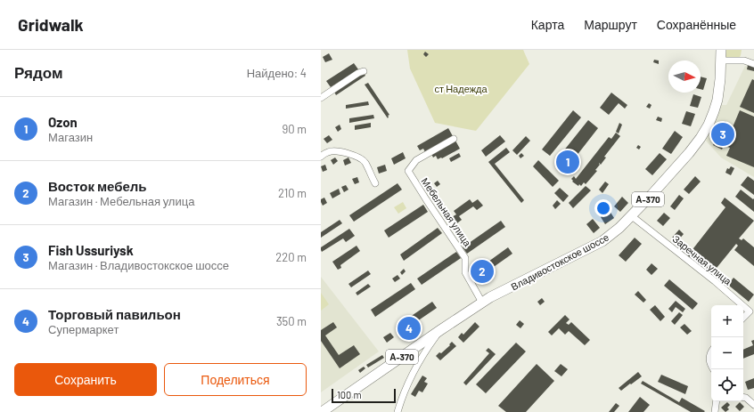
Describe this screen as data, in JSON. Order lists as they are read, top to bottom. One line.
{"streets":{"highway":["А-370","Владивостокское шоссе"],"street":["Мебельная улица","Заречная улица"]},"crossings":[["Мебельная улица","Владивостокское шоссе"],["Заречная улица","Владивостокское шоссе"]],"parks":["ст Надежда"],"scale_bar":"100 m","north":"right","page":{"header":"Gridwalk","nav":["Карта","Маршрут","Сохранённые"],"heading":["Рядом","Найдено: 4"],"list":[{"mark":"1","name":"Ozon","note":"Магазин","value":"90 m"},{"mark":"2","name":"Восток мебель","note":"Магазин · Мебельная улица","value":"210 m"},{"mark":"3","name":"Fish Ussuriysk","note":"Магазин · Владивостокское шоссе","value":"220 m"},{"mark":"4","name":"Торговый павильон","note":"Супермаркет","value":"350 m"}],"pins":["3","1","2","4"],"map_buttons":["+","−"],"buttons":["Сохранить","Поделиться"],"scale":"100 m"}}
